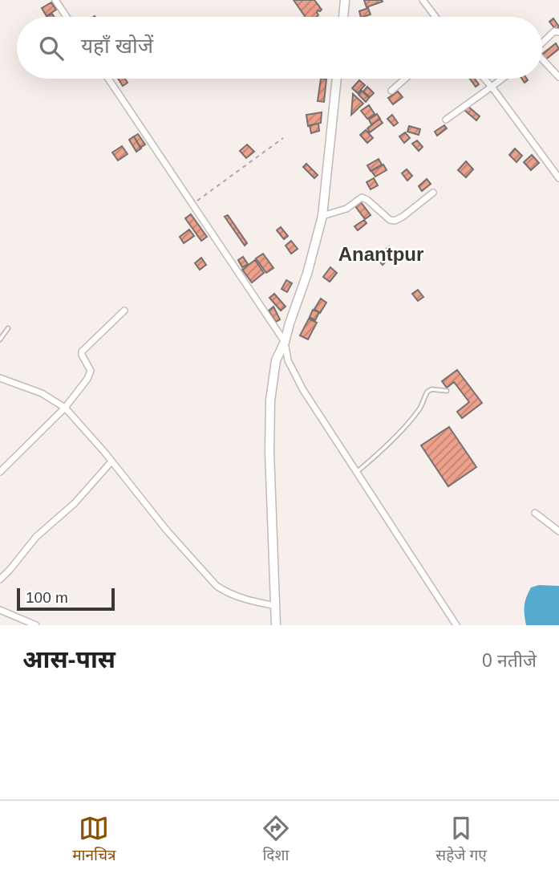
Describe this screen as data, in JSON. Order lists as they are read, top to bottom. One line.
{"districts":["Anantpur"],"scale_bar":"100 m","page":{"search":"यहाँ खोजें","scale":"100 m","heading":["आस-पास","0 नतीजे"],"nav":["मानचित्र","दिशा","सहेजे गए"]}}
